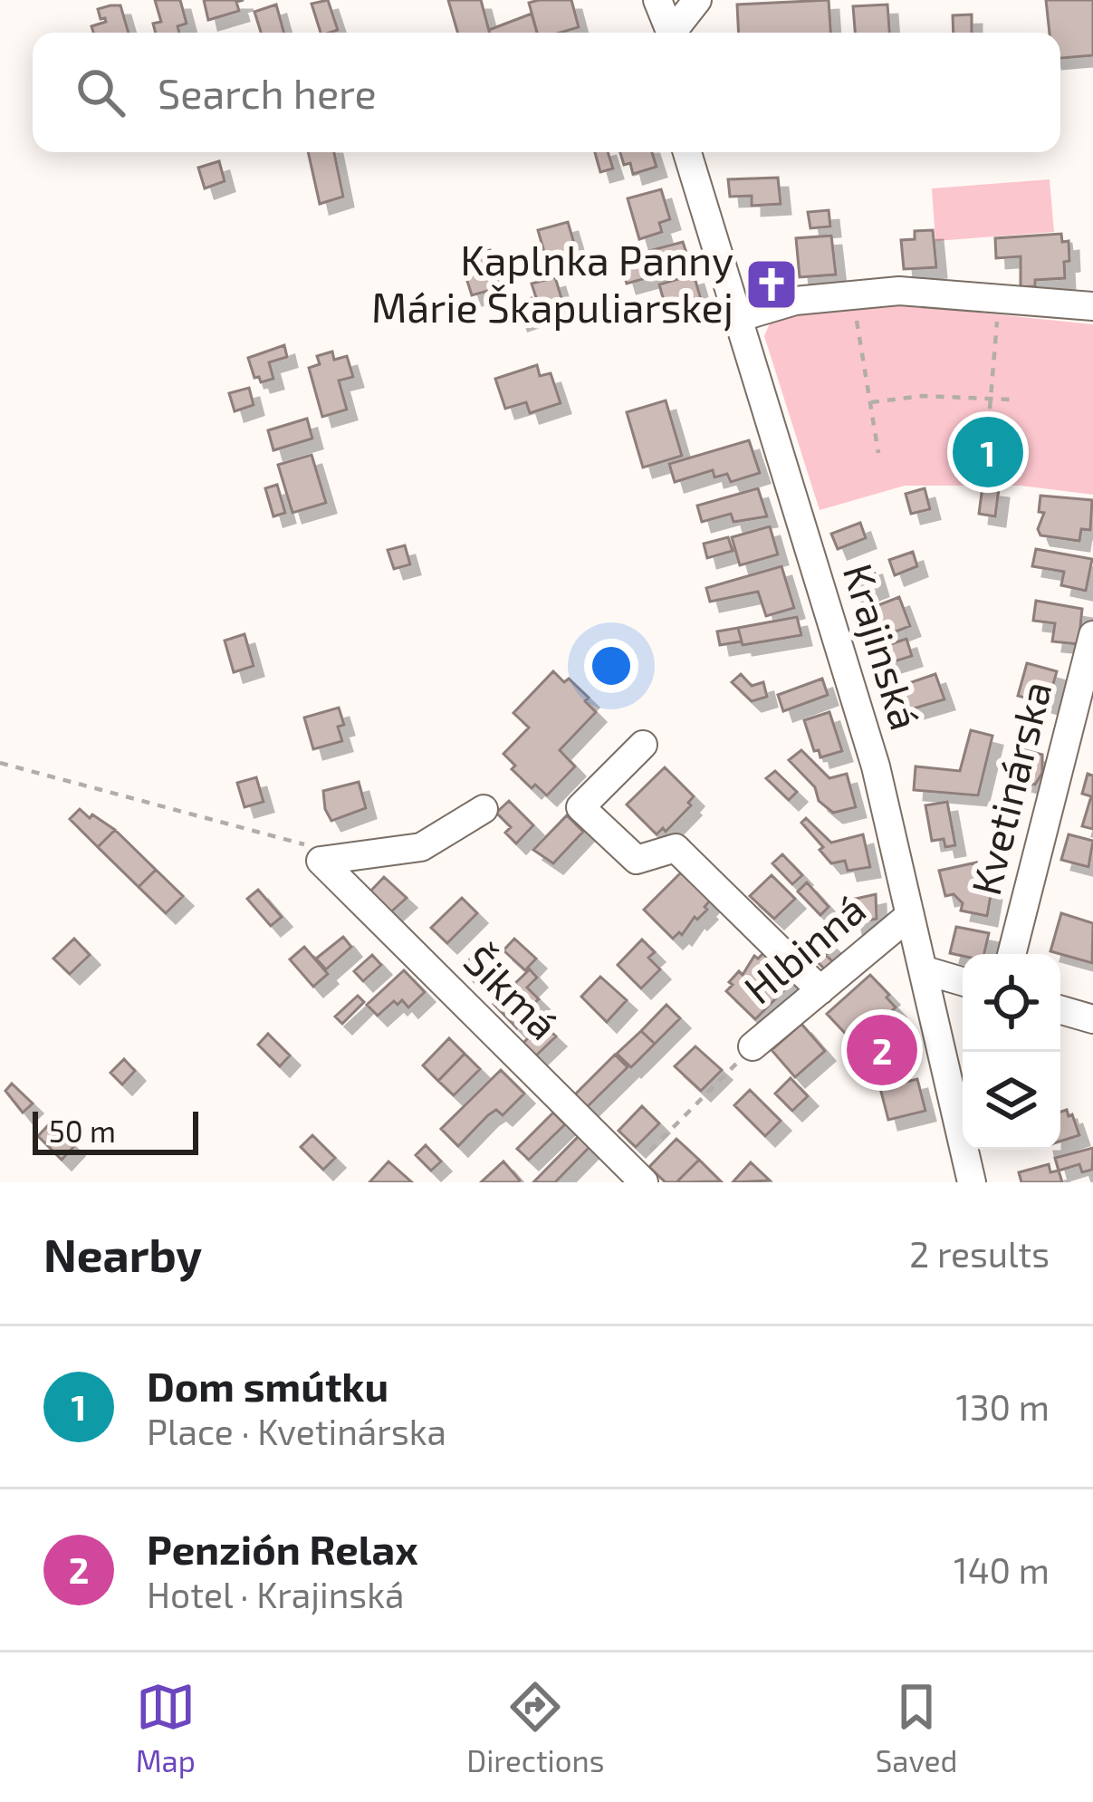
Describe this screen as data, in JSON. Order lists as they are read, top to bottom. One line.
{"streets":{"street":["Krajinská","Kvetinárska","Hlbinná","Šikmá"]},"crossings":[["Krajinská","Hlbinná"]],"places":{"church":["Kaplnka Panny Márie Škapuliarskej"]},"scale_bar":"50 m","page":{"search":"Search here","pins":["1","2"],"scale":"50 m","heading":["Nearby","2 results"],"list":[{"mark":"1","name":"Dom smútku","note":"Place · Kvetinárska","value":"130 m"},{"mark":"2","name":"Penzión Relax","note":"Hotel · Krajinská","value":"140 m"}],"nav":["Map","Directions","Saved"]}}
